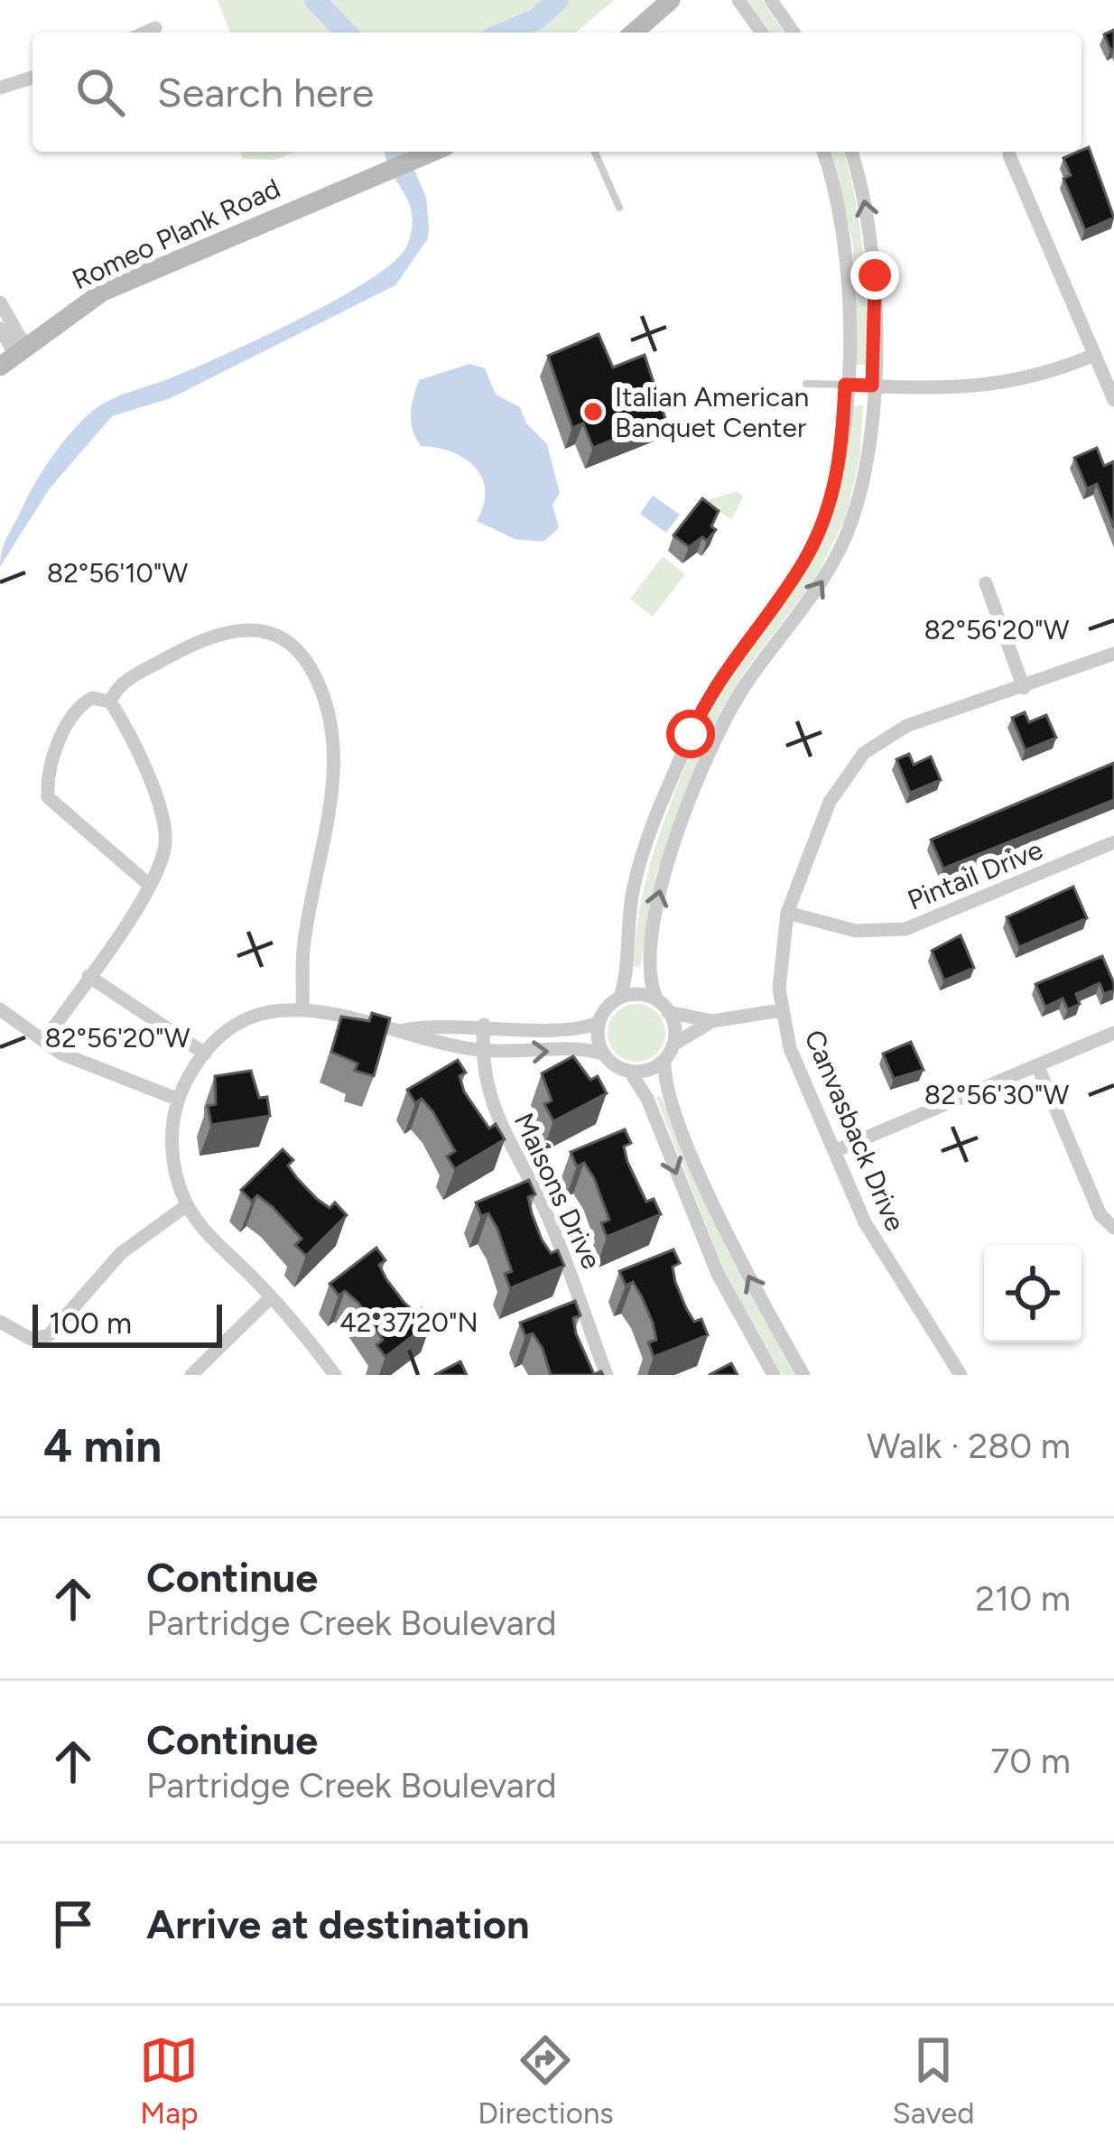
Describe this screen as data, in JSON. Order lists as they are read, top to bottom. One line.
{"streets":{"main road":["Romeo Plank Road"],"street":["Pintail Drive","Canvasback Drive","Maisons Drive"]},"crossings":[["Pintail Drive","Canvasback Drive"]],"places":["Italian American Banquet Center"],"scale_bar":"100 m","page":{"search":"Search here","scale":"100 m","heading":["4 min","Walk · 280 m"],"list":[["Continue","Partridge Creek Boulevard","210 m"],["Continue","Partridge Creek Boulevard","70 m"],"Arrive at destination"],"nav":["Map","Directions","Saved"]},"coordinates":["82°56'10\"W","82°56'20\"W","82°56'30\"W","42°37'20\"N"]}
